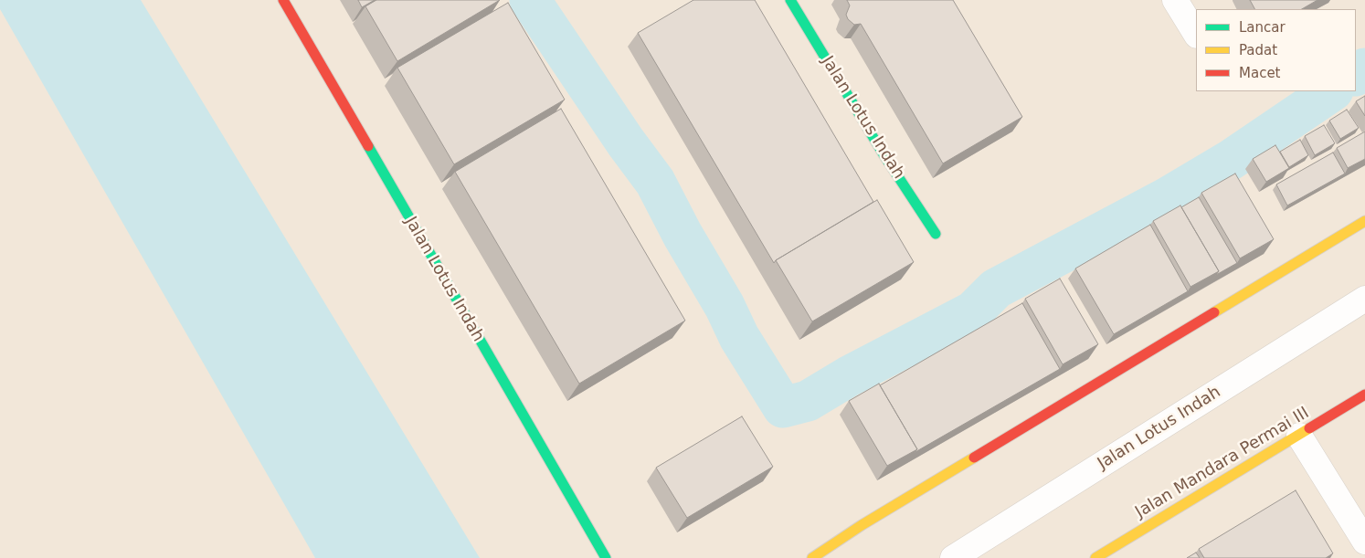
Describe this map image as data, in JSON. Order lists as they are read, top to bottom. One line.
{"streets":{"street":["Jalan Lotus Indah","Jalan Mandara Permai III"]},"legend":["Lancar","Padat","Macet"]}
